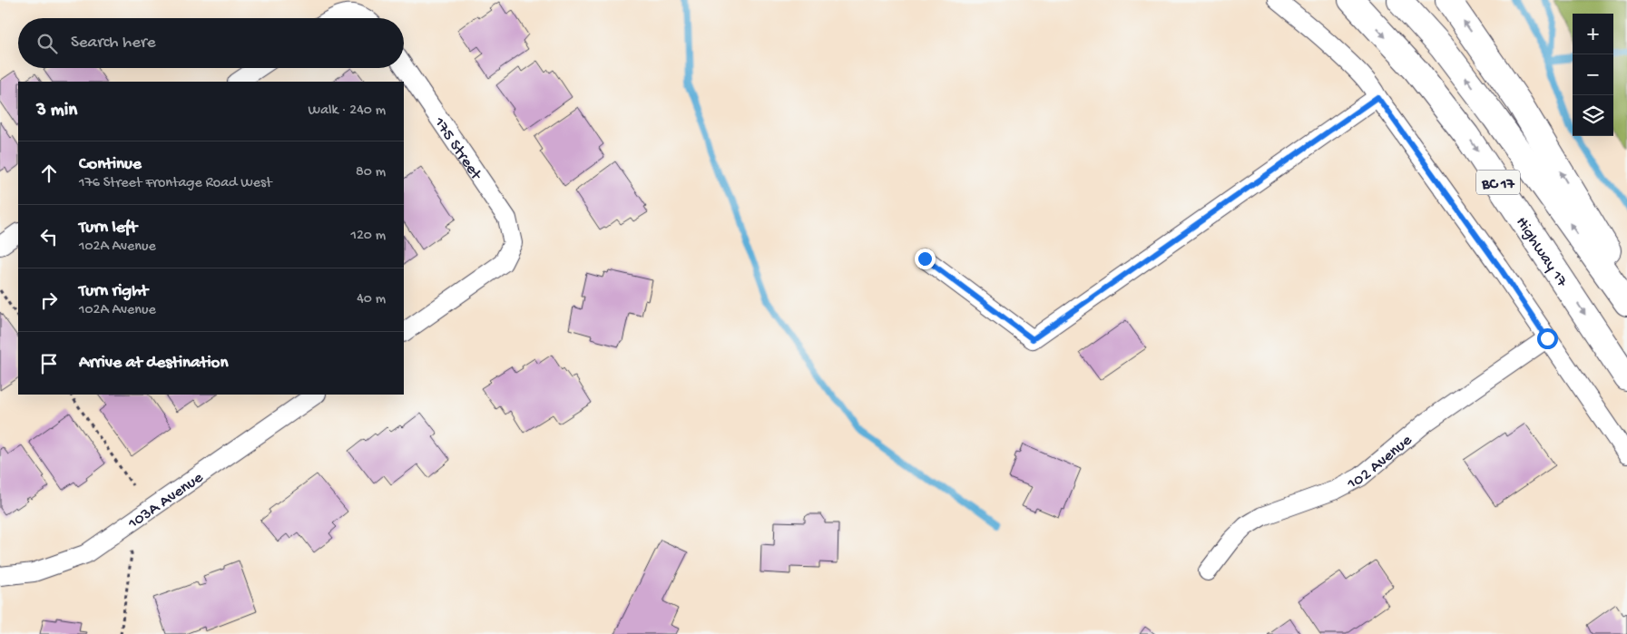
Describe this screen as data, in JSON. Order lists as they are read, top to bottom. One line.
{"streets":{"highway":["BC 17","Highway 17"],"street":["175 Street","102 Avenue","103A Avenue"]},"page":{"map_buttons":["+","−"],"search":"Search here","heading":["3 min","Walk · 240 m"],"list":[["Continue","176 Street Frontage Road West","80 m"],["Turn left","102A Avenue","120 m"],["Turn right","102A Avenue","40 m"],"Arrive at destination"]}}
